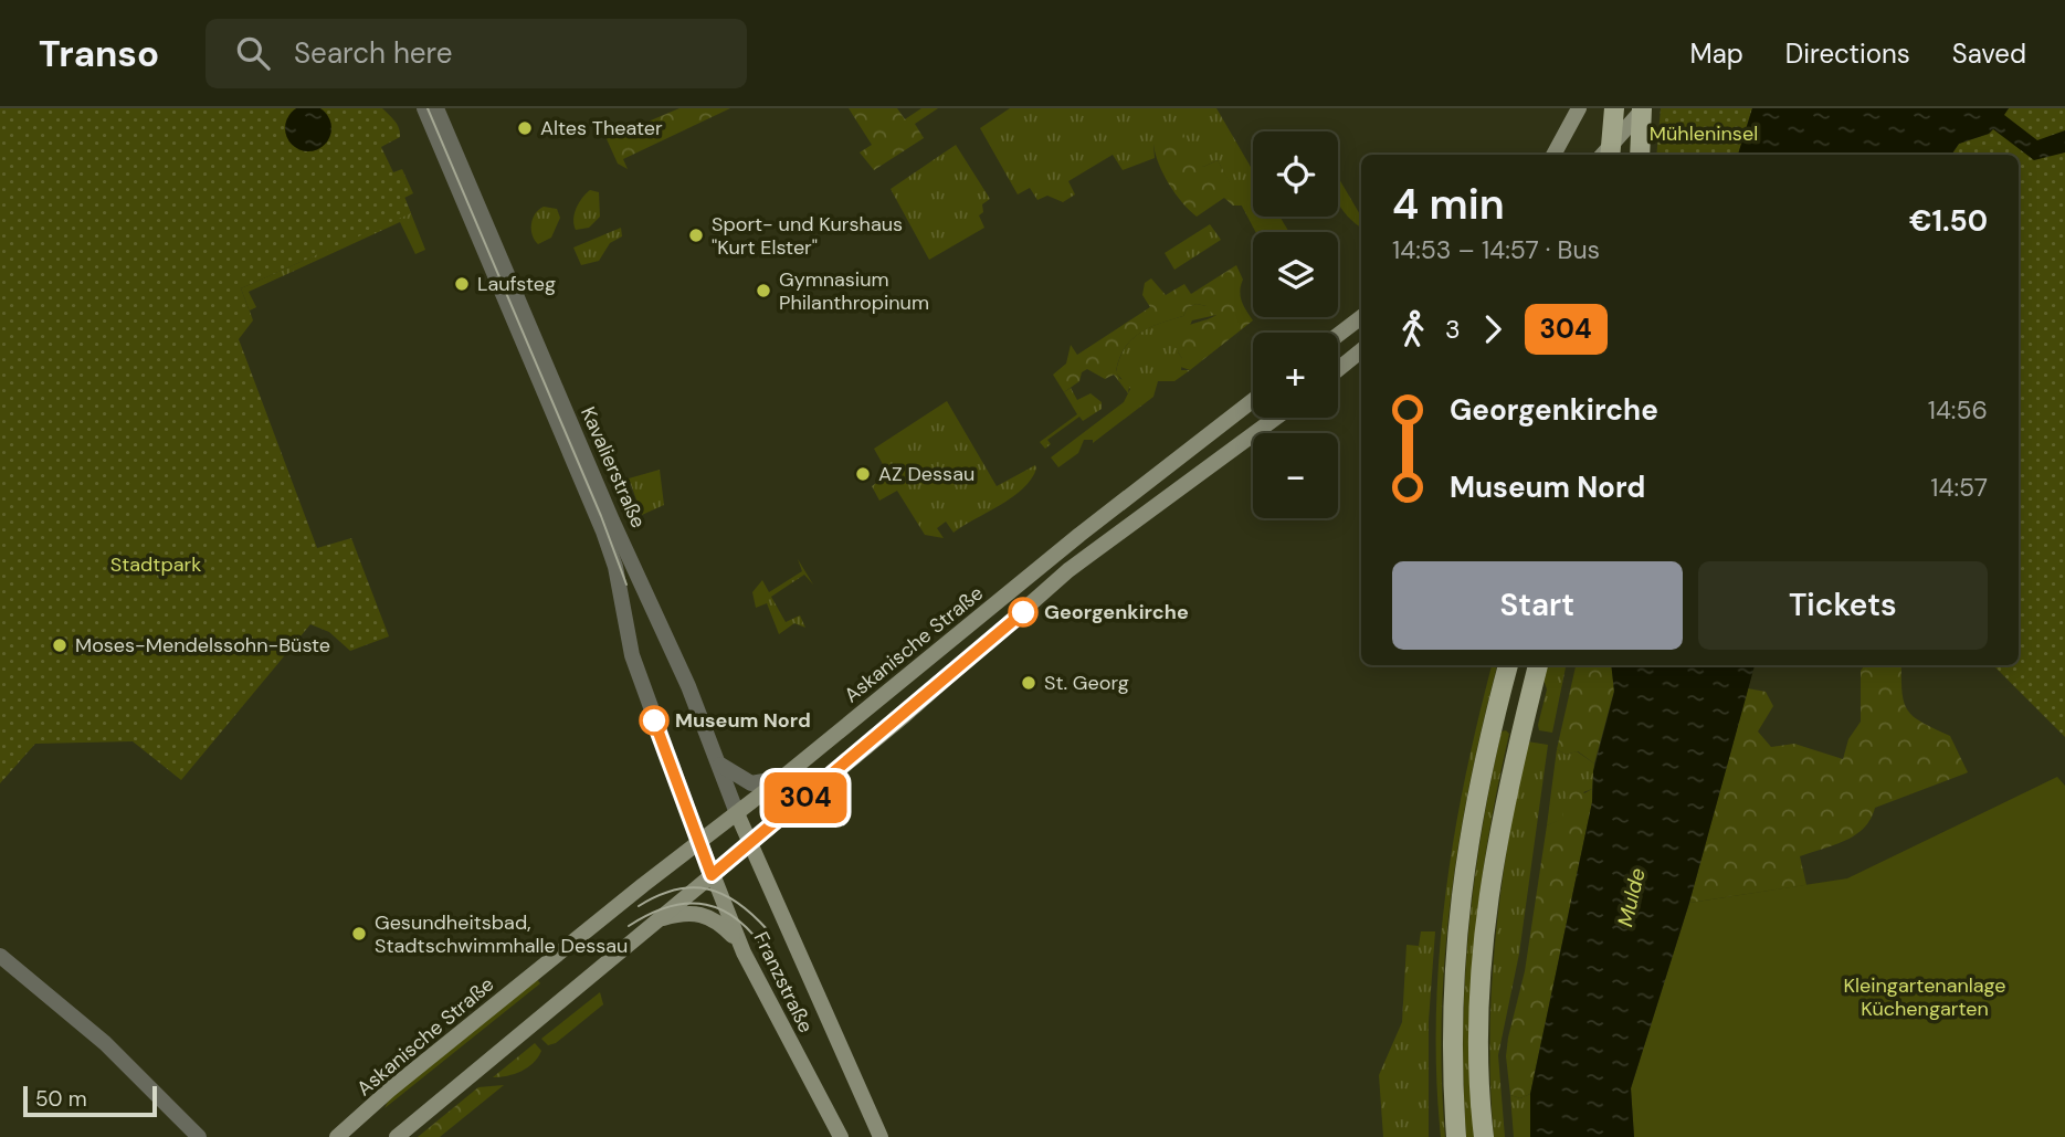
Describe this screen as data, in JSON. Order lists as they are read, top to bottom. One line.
{"streets":{"main road":["Kavalierstraße","Askanische Straße","Franzstraße"]},"crossings":[["Kavalierstraße","Askanische Straße"],["Kavalierstraße","Franzstraße"],["Askanische Straße","Franzstraße"]],"water":["Mulde"],"parks":["Mühleninsel","Stadtpark","Kleingartenanlage Küchengarten"],"places":["Altes Theater","Sport- und Kurshaus \"Kurt Elster\"","Laufsteg","Gymnasium Philanthropinum","AZ Dessau","Georgenkirche","Moses-Mendelssohn-Büste","St. Georg","Museum Nord","Gesundheitsbad, Stadtschwimmhalle Dessau"],"lines":["bus line 304"],"scale_bar":"50 m","page":{"header":"Transo","search":"Search here","nav":["Map","Directions","Saved"],"on_map":"304","map_buttons":["+","−"],"heading":["4 min","14:53 – 14:57 · Bus","€1.50"],"legs":["3","304"],"list":[{"name":"Georgenkirche","value":"14:56"},{"name":"Museum Nord","value":"14:57"}],"buttons":["Start","Tickets"],"scale":"50 m"}}
